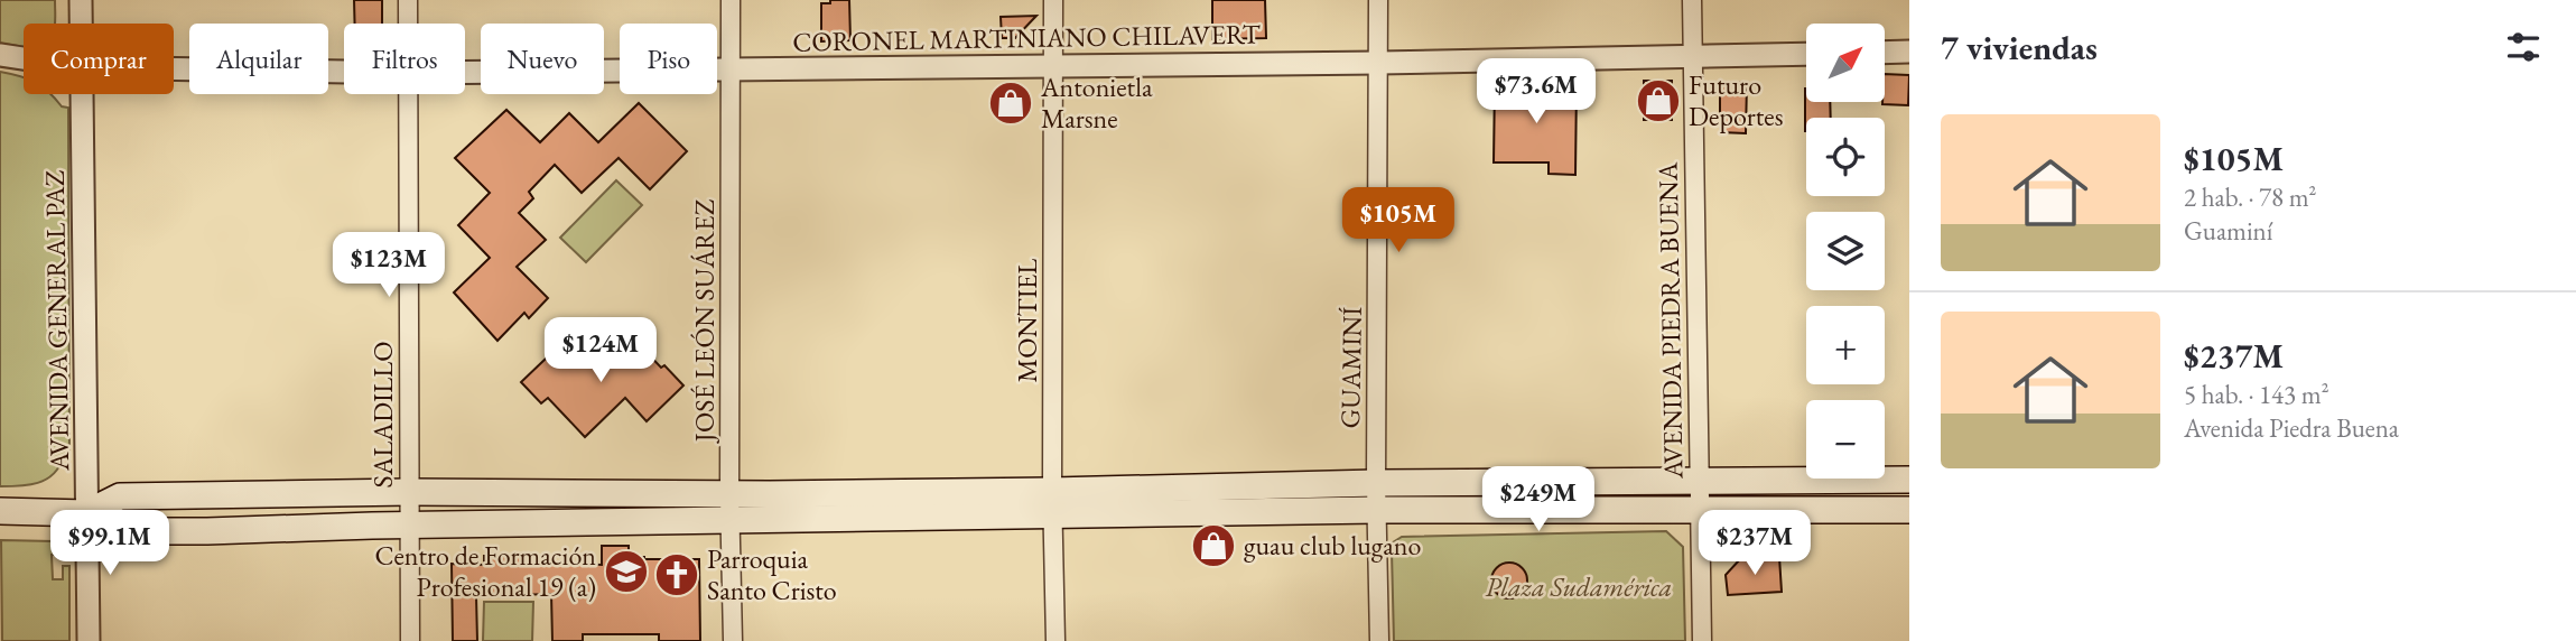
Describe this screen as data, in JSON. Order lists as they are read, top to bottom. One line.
{"streets":{"street":["CORONEL MARTINIANO CHILAVERT","AVENIDA GENERAL PAZ","JOSÉ LEÓN SUÁREZ","MONTIEL","AVENIDA PIEDRA BUENA","GUAMINÍ","SALADILLO"]},"crossings":[["CORONEL MARTINIANO CHILAVERT","JOSÉ LEÓN SUÁREZ"],["CORONEL MARTINIANO CHILAVERT","MONTIEL"],["CORONEL MARTINIANO CHILAVERT","AVENIDA PIEDRA BUENA"],["CORONEL MARTINIANO CHILAVERT","GUAMINÍ"]],"parks":["Plaza Sudamérica"],"places":{"shop":["Futuro Deportes","Antonietla Marsne","guau club lugano"],"school or university":["Centro de Formación Profesional 19 (a)"],"church":["Parroquia Santo Cristo"]},"north":"top right","page":{"heading":"7 viviendas","map_buttons":["+","−"],"chip":["Comprar","Alquilar","Filtros","Nuevo","Piso"],"price":["$73.6M","$105M","$123M","$124M","$249M","$99.1M","$237M"],"list":[{"name":"$105M","note":"2 hab. · 78 m² · Guaminí"},{"name":"$237M","note":"5 hab. · 143 m² · Avenida Piedra Buena"}]}}
